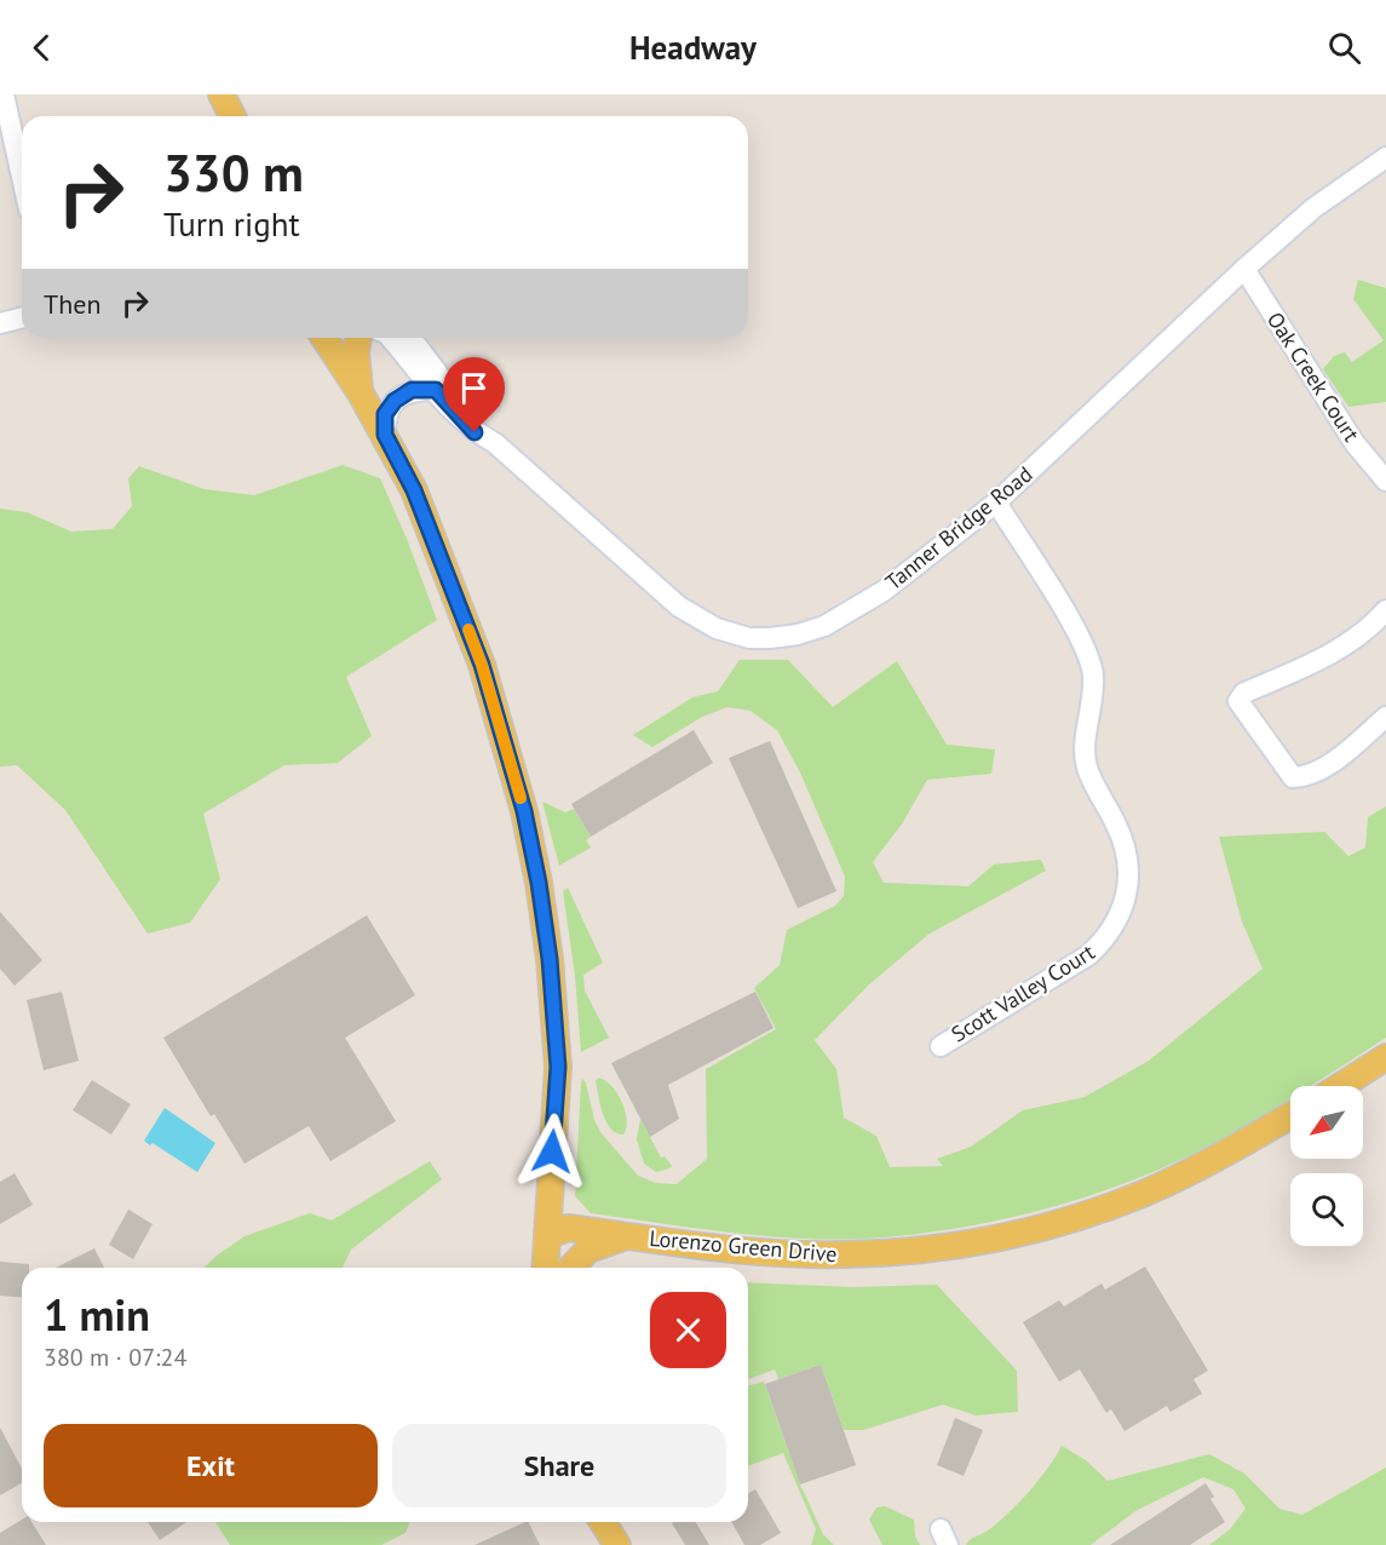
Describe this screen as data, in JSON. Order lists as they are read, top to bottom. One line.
{"streets":{"main road":["Lorenzo Green Drive"],"street":["Oak Creek Court","Tanner Bridge Road","Scott Valley Court"]},"crossings":[["Oak Creek Court","Tanner Bridge Road"],["Tanner Bridge Road","Scott Valley Court"]],"north":"bottom left","page":{"header":"Headway","turn":["330 m","Turn right"],"then":"Then","heading":["1 min","380 m · 07:24"],"buttons":["Exit","Share"]}}
